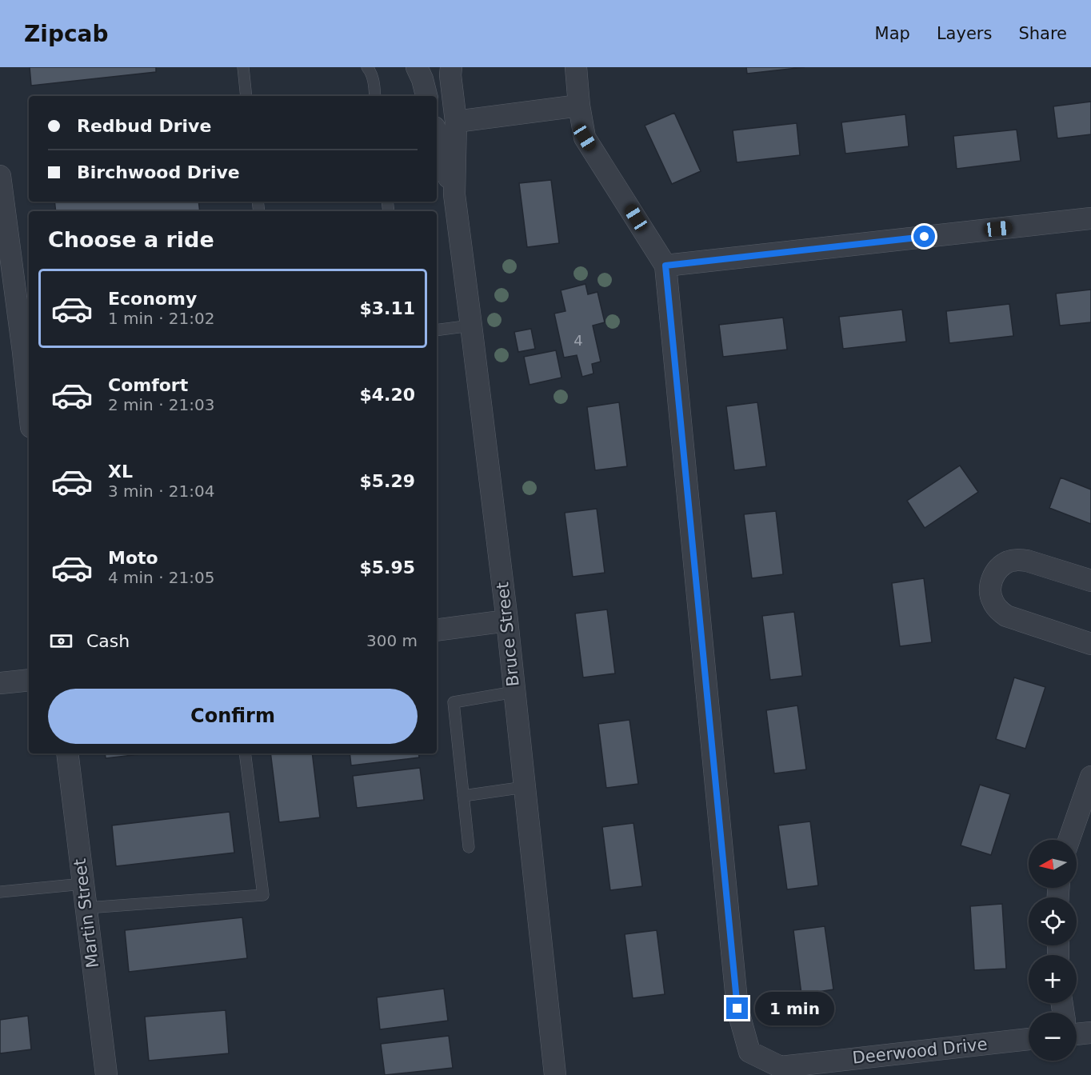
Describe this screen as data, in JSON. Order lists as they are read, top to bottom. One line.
{"streets":{"street":["Bruce Street","Martin Street","Deerwood Drive"]},"house_numbers":["4"],"north":"left","page":{"header":"Zipcab","nav":["Map","Layers","Share"],"banner":["Redbud Drive","Birchwood Drive"],"heading":"Choose a ride","list":[{"name":"Economy","note":"1 min · 21:02","value":"$3.11"},{"name":"Comfort","note":"2 min · 21:03","value":"$4.20"},{"name":"XL","note":"3 min · 21:04","value":"$5.29"},{"name":"Moto","note":"4 min · 21:05","value":"$5.95"}],"pay":["Cash","300 m"],"buttons":"Confirm","map_buttons":["+","−"],"bubble":"1 min"}}
